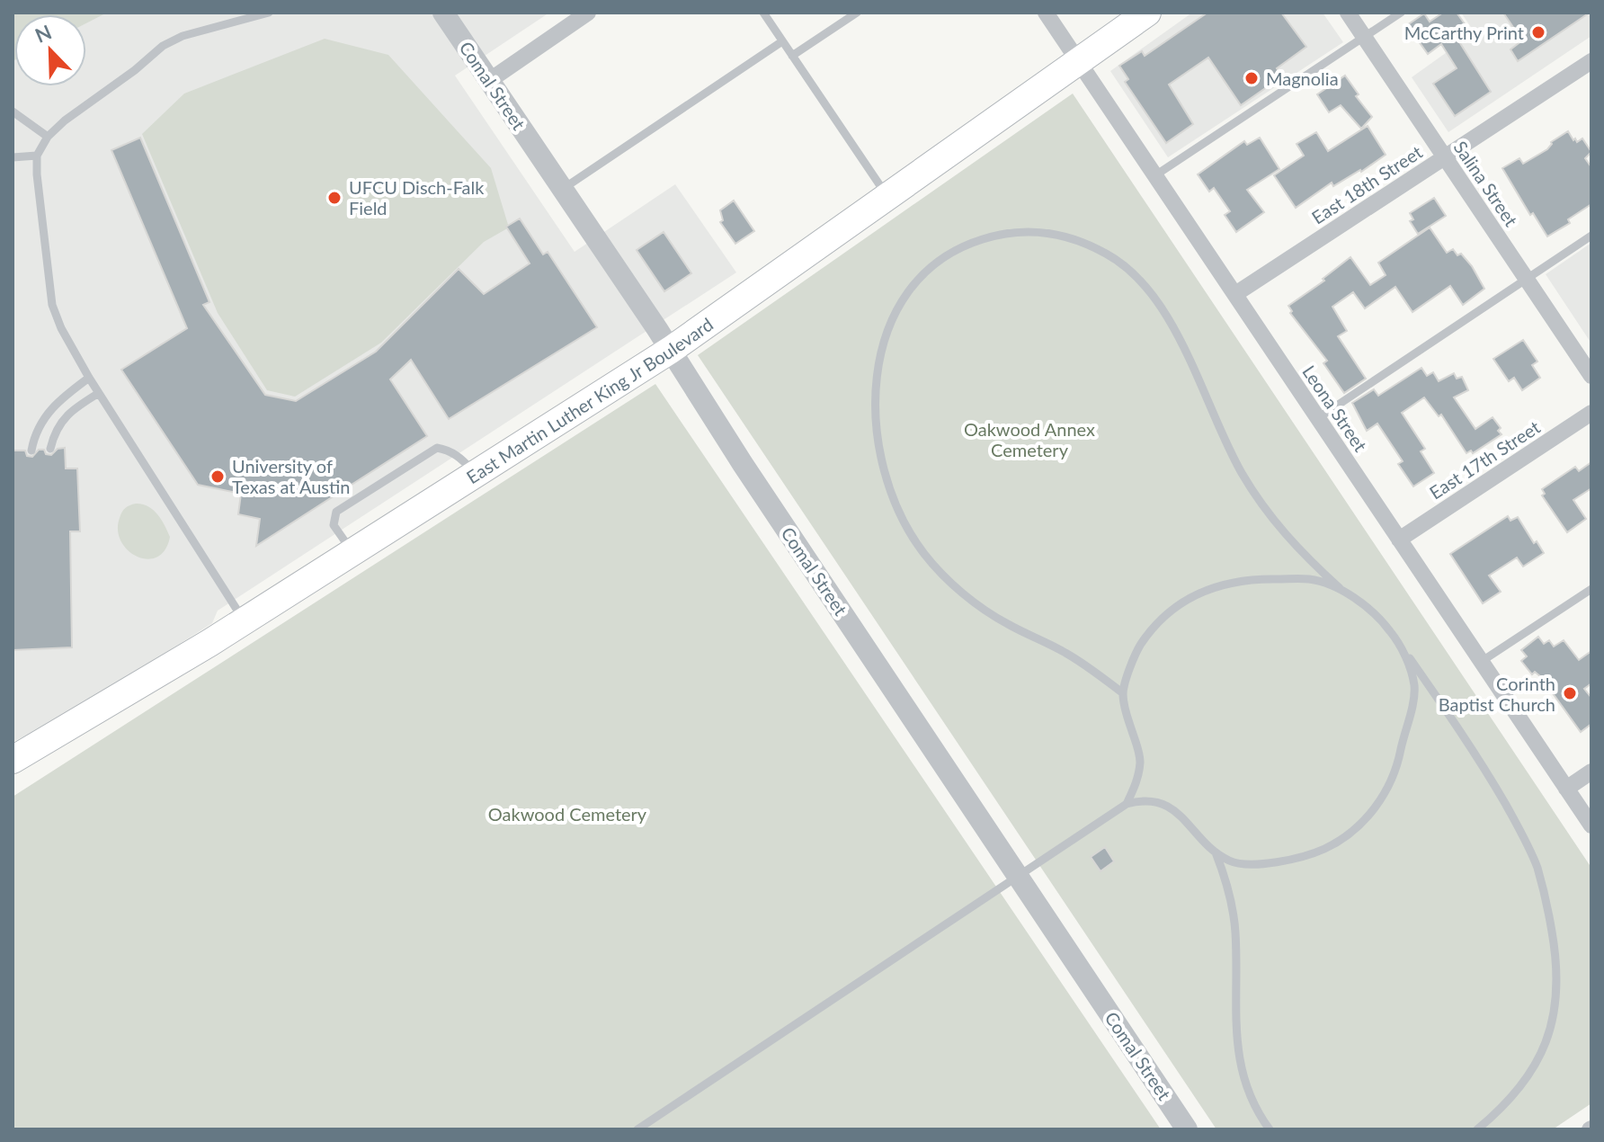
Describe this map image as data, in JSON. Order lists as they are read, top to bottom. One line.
{"streets":{"main road":["East Martin Luther King Jr Boulevard"],"street":["Comal Street","Salina Street","East 18th Street","Leona Street","East 17th Street"]},"crossings":[["Comal Street","East Martin Luther King Jr Boulevard"],["Salina Street","East 18th Street"],["East 18th Street","Leona Street"],["East Martin Luther King Jr Boulevard","Leona Street"],["Leona Street","East 17th Street"]],"parks":["Oakwood Annex Cemetery","Oakwood Cemetery"],"places":["McCarthy Print","Magnolia","UFCU Disch-Falk Field","University of Texas at Austin","Corinth Baptist Church"],"north":"top left"}
